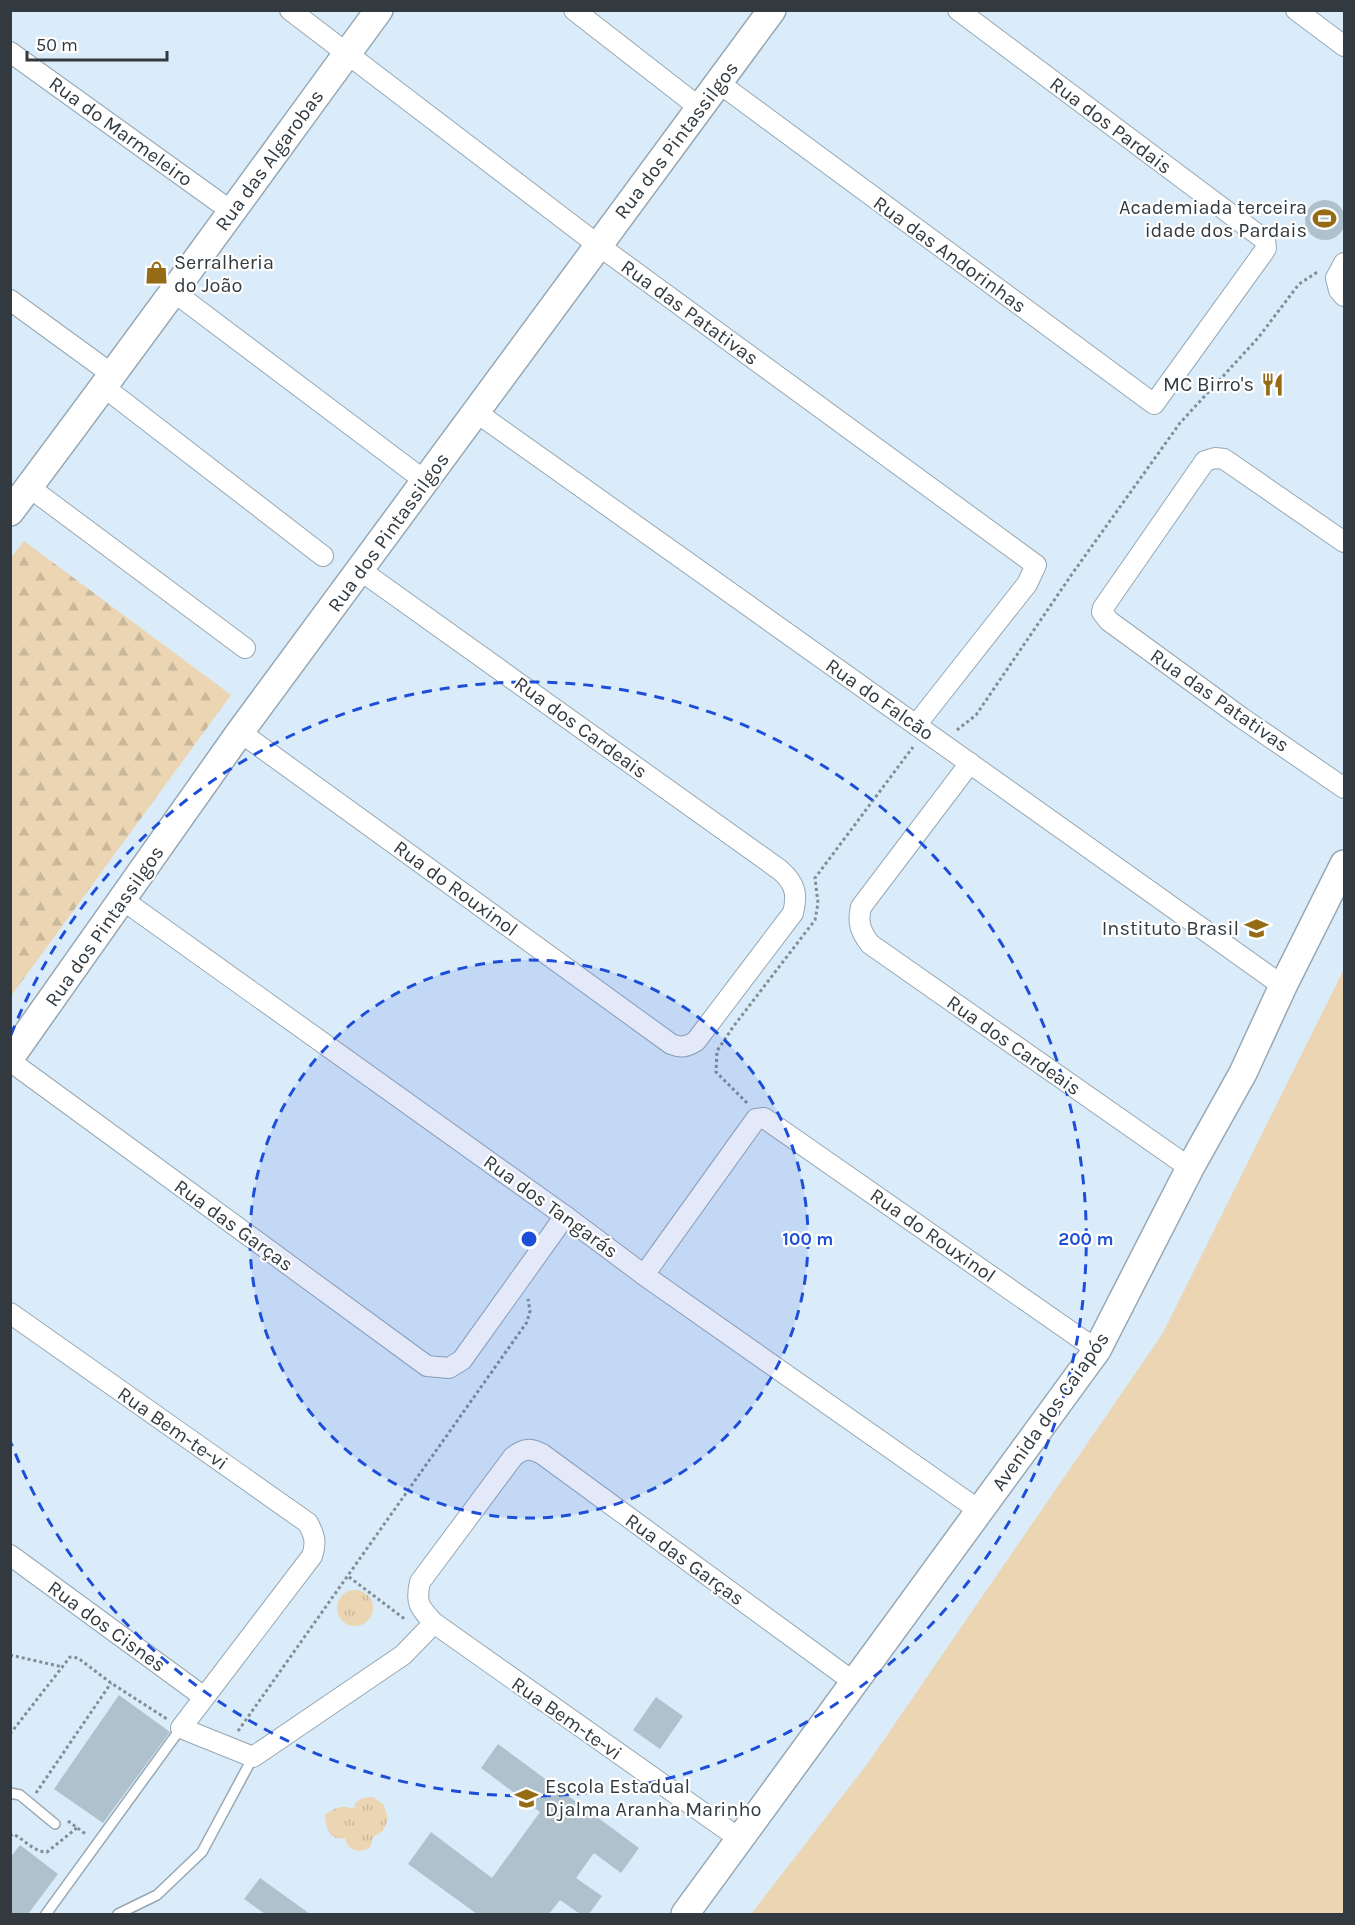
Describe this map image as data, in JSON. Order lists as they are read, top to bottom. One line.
{"streets":{"street":["Rua dos Pardais","Rua do Marmeleiro","Rua dos Pintassilgos","Rua das Algarobas","Rua das Andorinhas","Rua das Patativas","Rua do Falcão","Rua dos Cardeais","Rua do Rouxinol","Rua dos Tangarás","Rua das Garças","Avenida dos Caiapós","Rua Bem-te-vi","Rua dos Cisnes"]},"crossings":[["Rua dos Pardais","Rua das Andorinhas"],["Rua do Marmeleiro","Rua das Algarobas"],["Rua dos Pintassilgos","Rua das Andorinhas"],["Rua dos Pintassilgos","Rua das Patativas"],["Rua dos Pintassilgos","Rua do Falcão"],["Rua dos Pintassilgos","Rua dos Cardeais"],["Rua dos Pintassilgos","Rua do Rouxinol"],["Rua dos Pintassilgos","Rua dos Tangarás"],["Rua dos Pintassilgos","Rua das Garças"],["Rua das Algarobas","Rua das Patativas"],["Rua das Patativas","Rua do Falcão"],["Rua do Falcão","Rua dos Cardeais"],["Rua do Falcão","Avenida dos Caiapós"],["Rua dos Cardeais","Rua do Rouxinol"],["Rua dos Cardeais","Avenida dos Caiapós"],["Rua do Rouxinol","Rua dos Tangarás"],["Rua do Rouxinol","Avenida dos Caiapós"],["Rua dos Tangarás","Avenida dos Caiapós"],["Rua das Garças","Avenida dos Caiapós"],["Rua das Garças","Rua Bem-te-vi"],["Avenida dos Caiapós","Rua Bem-te-vi"],["Rua Bem-te-vi","Rua dos Cisnes"]],"places":{"sports":["Academiada terceira idade dos Pardais"],"shop":["Serralheria do João"],"restaurant":["MC Birro's"],"school or university":["Instituto Brasil","Escola Estadual Djalma Aranha Marinho"]},"scale_bar":"50 m","rings":["100 m","200 m"]}
